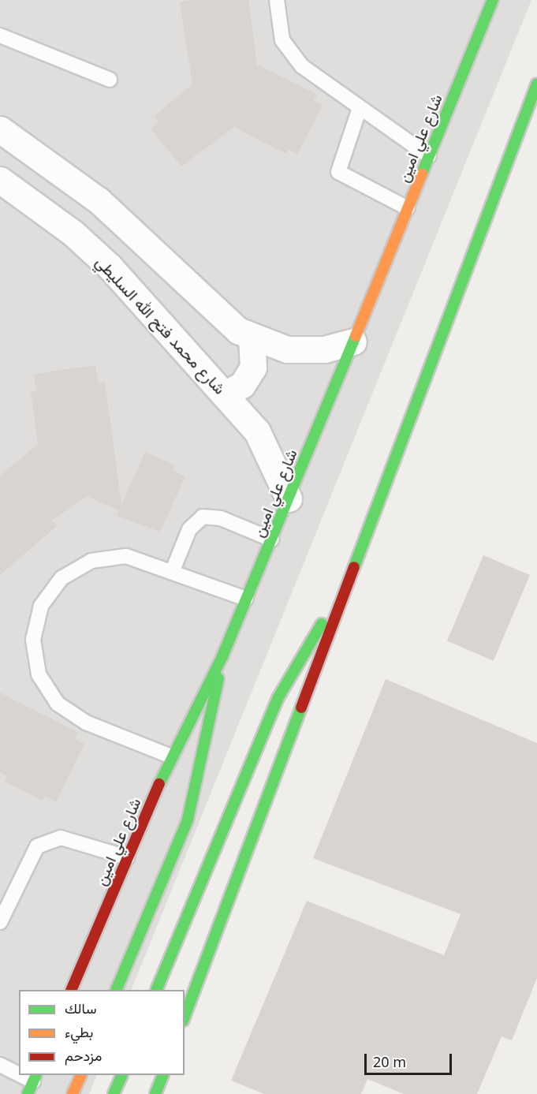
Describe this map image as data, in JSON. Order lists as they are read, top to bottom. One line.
{"streets":{"main road":["شارع علي امين"],"street":["شارع محمد فتح الله السليطي"]},"crossings":[["شارع علي امين","شارع محمد فتح الله السليطي"]],"legend":["سالك","بطيء","مزدحم"],"scale_bar":"20 m"}
